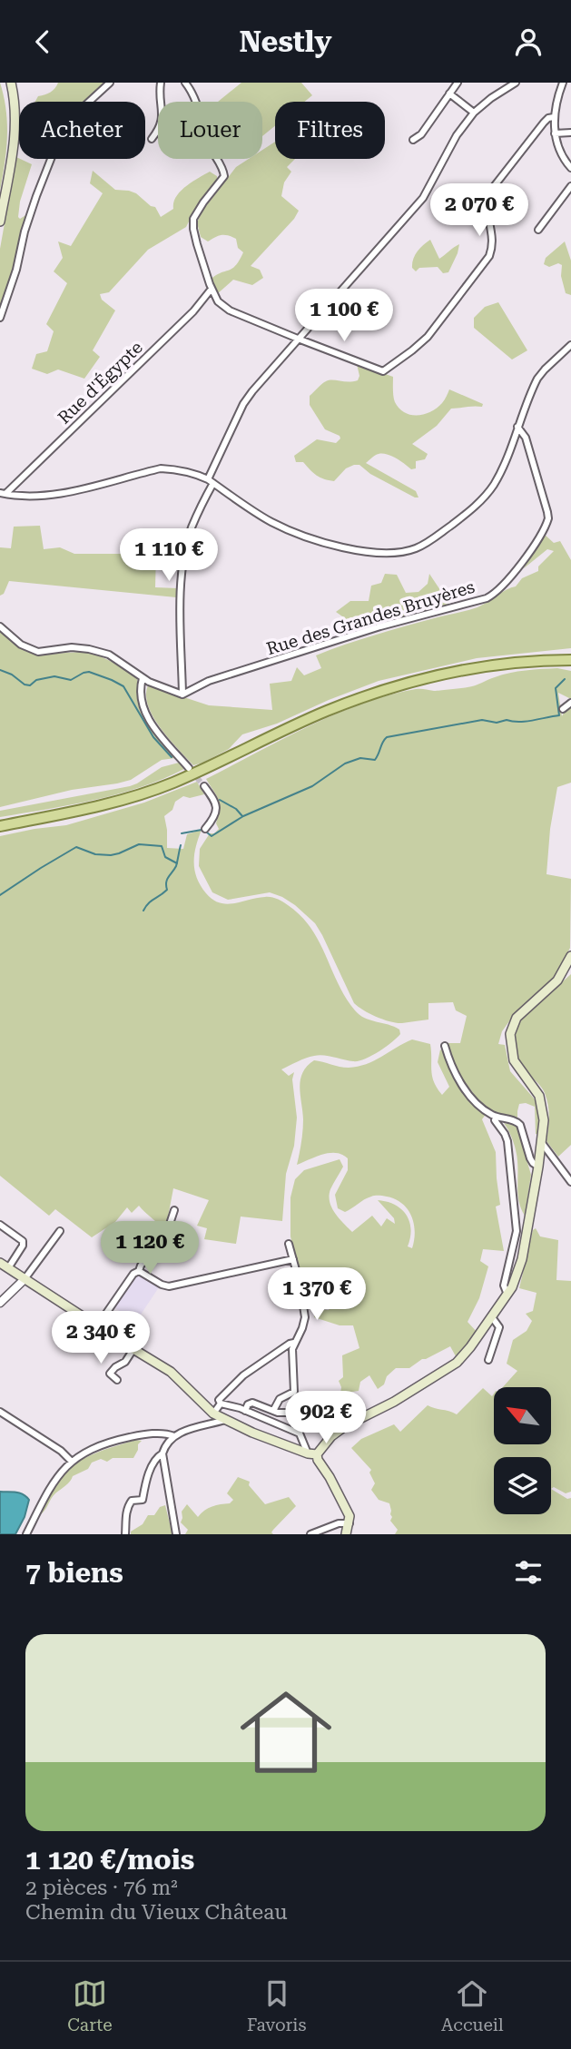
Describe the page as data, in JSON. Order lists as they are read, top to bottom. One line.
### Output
{"streets":{"street":["Rue d'Égypte","Rue des Grandes Bruyères"]},"north":"top left","page":{"header":"Nestly","chip":["Acheter","Louer","Filtres"],"price":["2 070 €","1 100 €","1 110 €","1 120 €","1 370 €","2 340 €","902 €"],"heading":"7 biens","list":[{"name":"1 120 €/mois","note":"2 pièces · 76 m² · Chemin du Vieux Château"}],"tabs":["Carte","Favoris","Accueil"]}}
